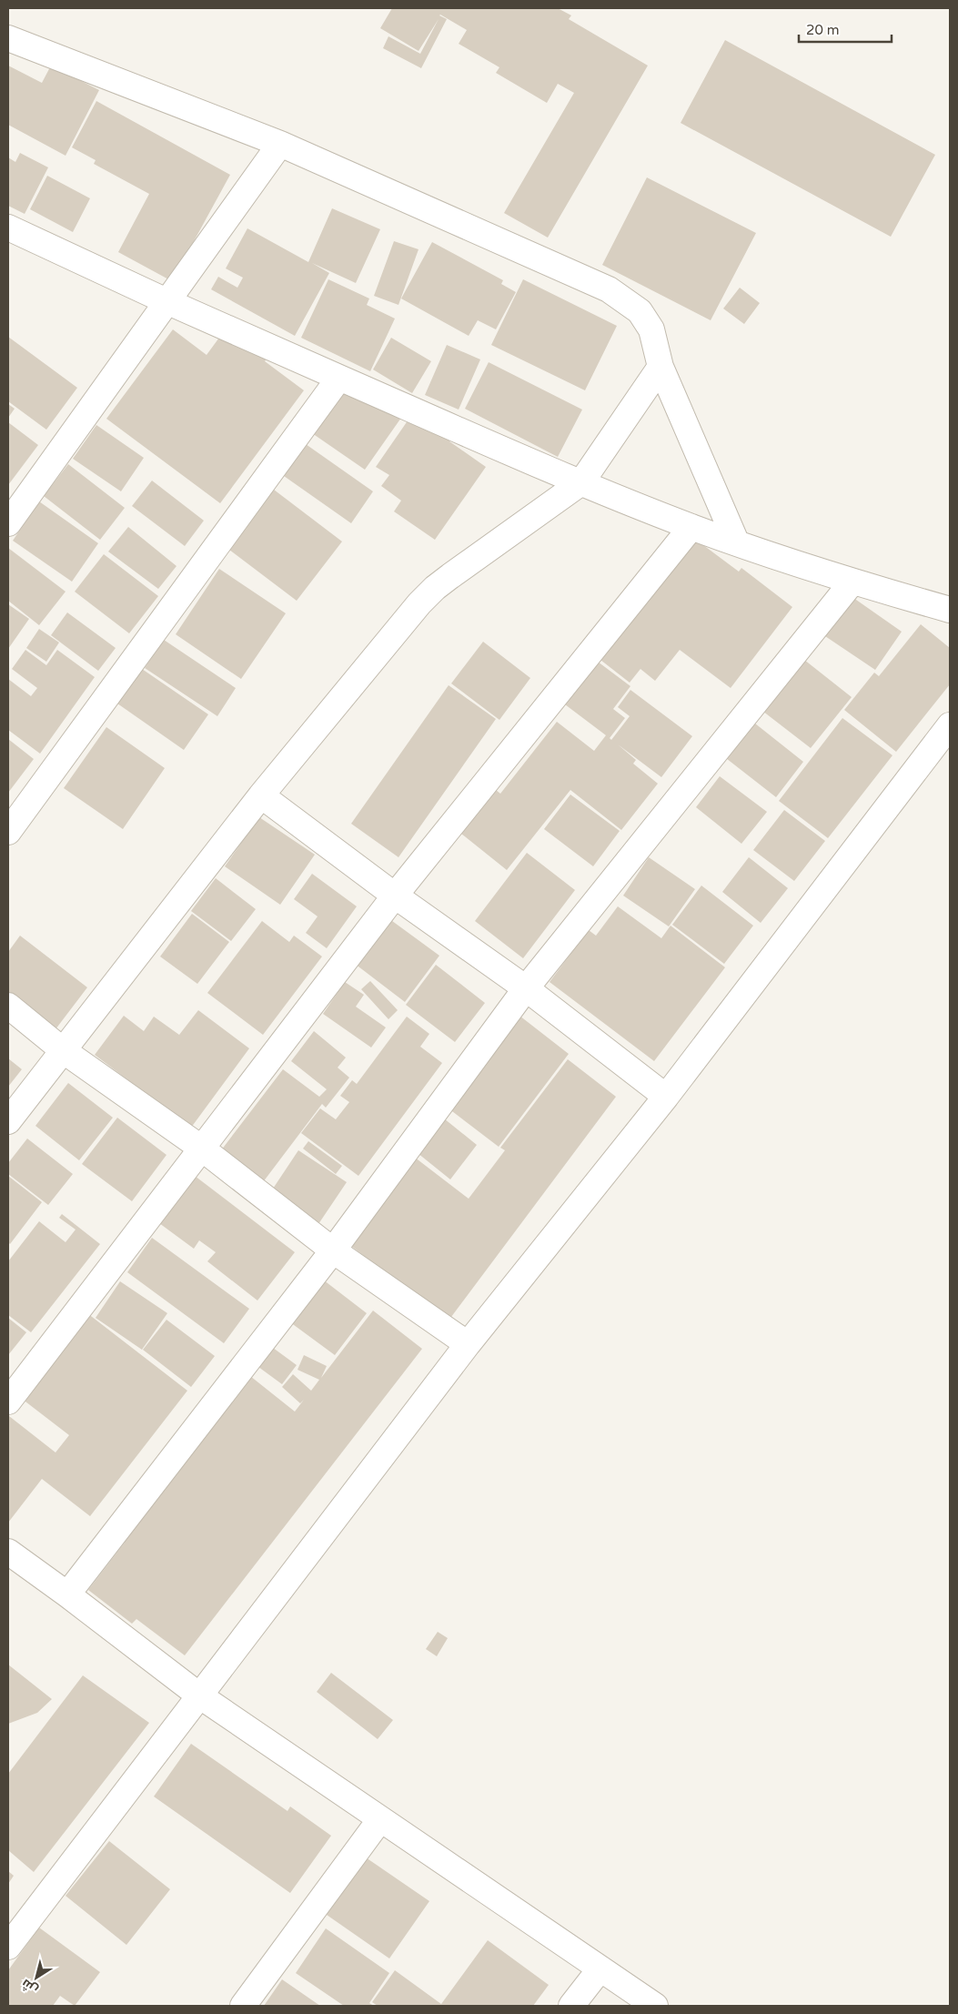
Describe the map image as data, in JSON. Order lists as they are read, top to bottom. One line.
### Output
{"scale_bar":"20 m","north":"bottom left"}
